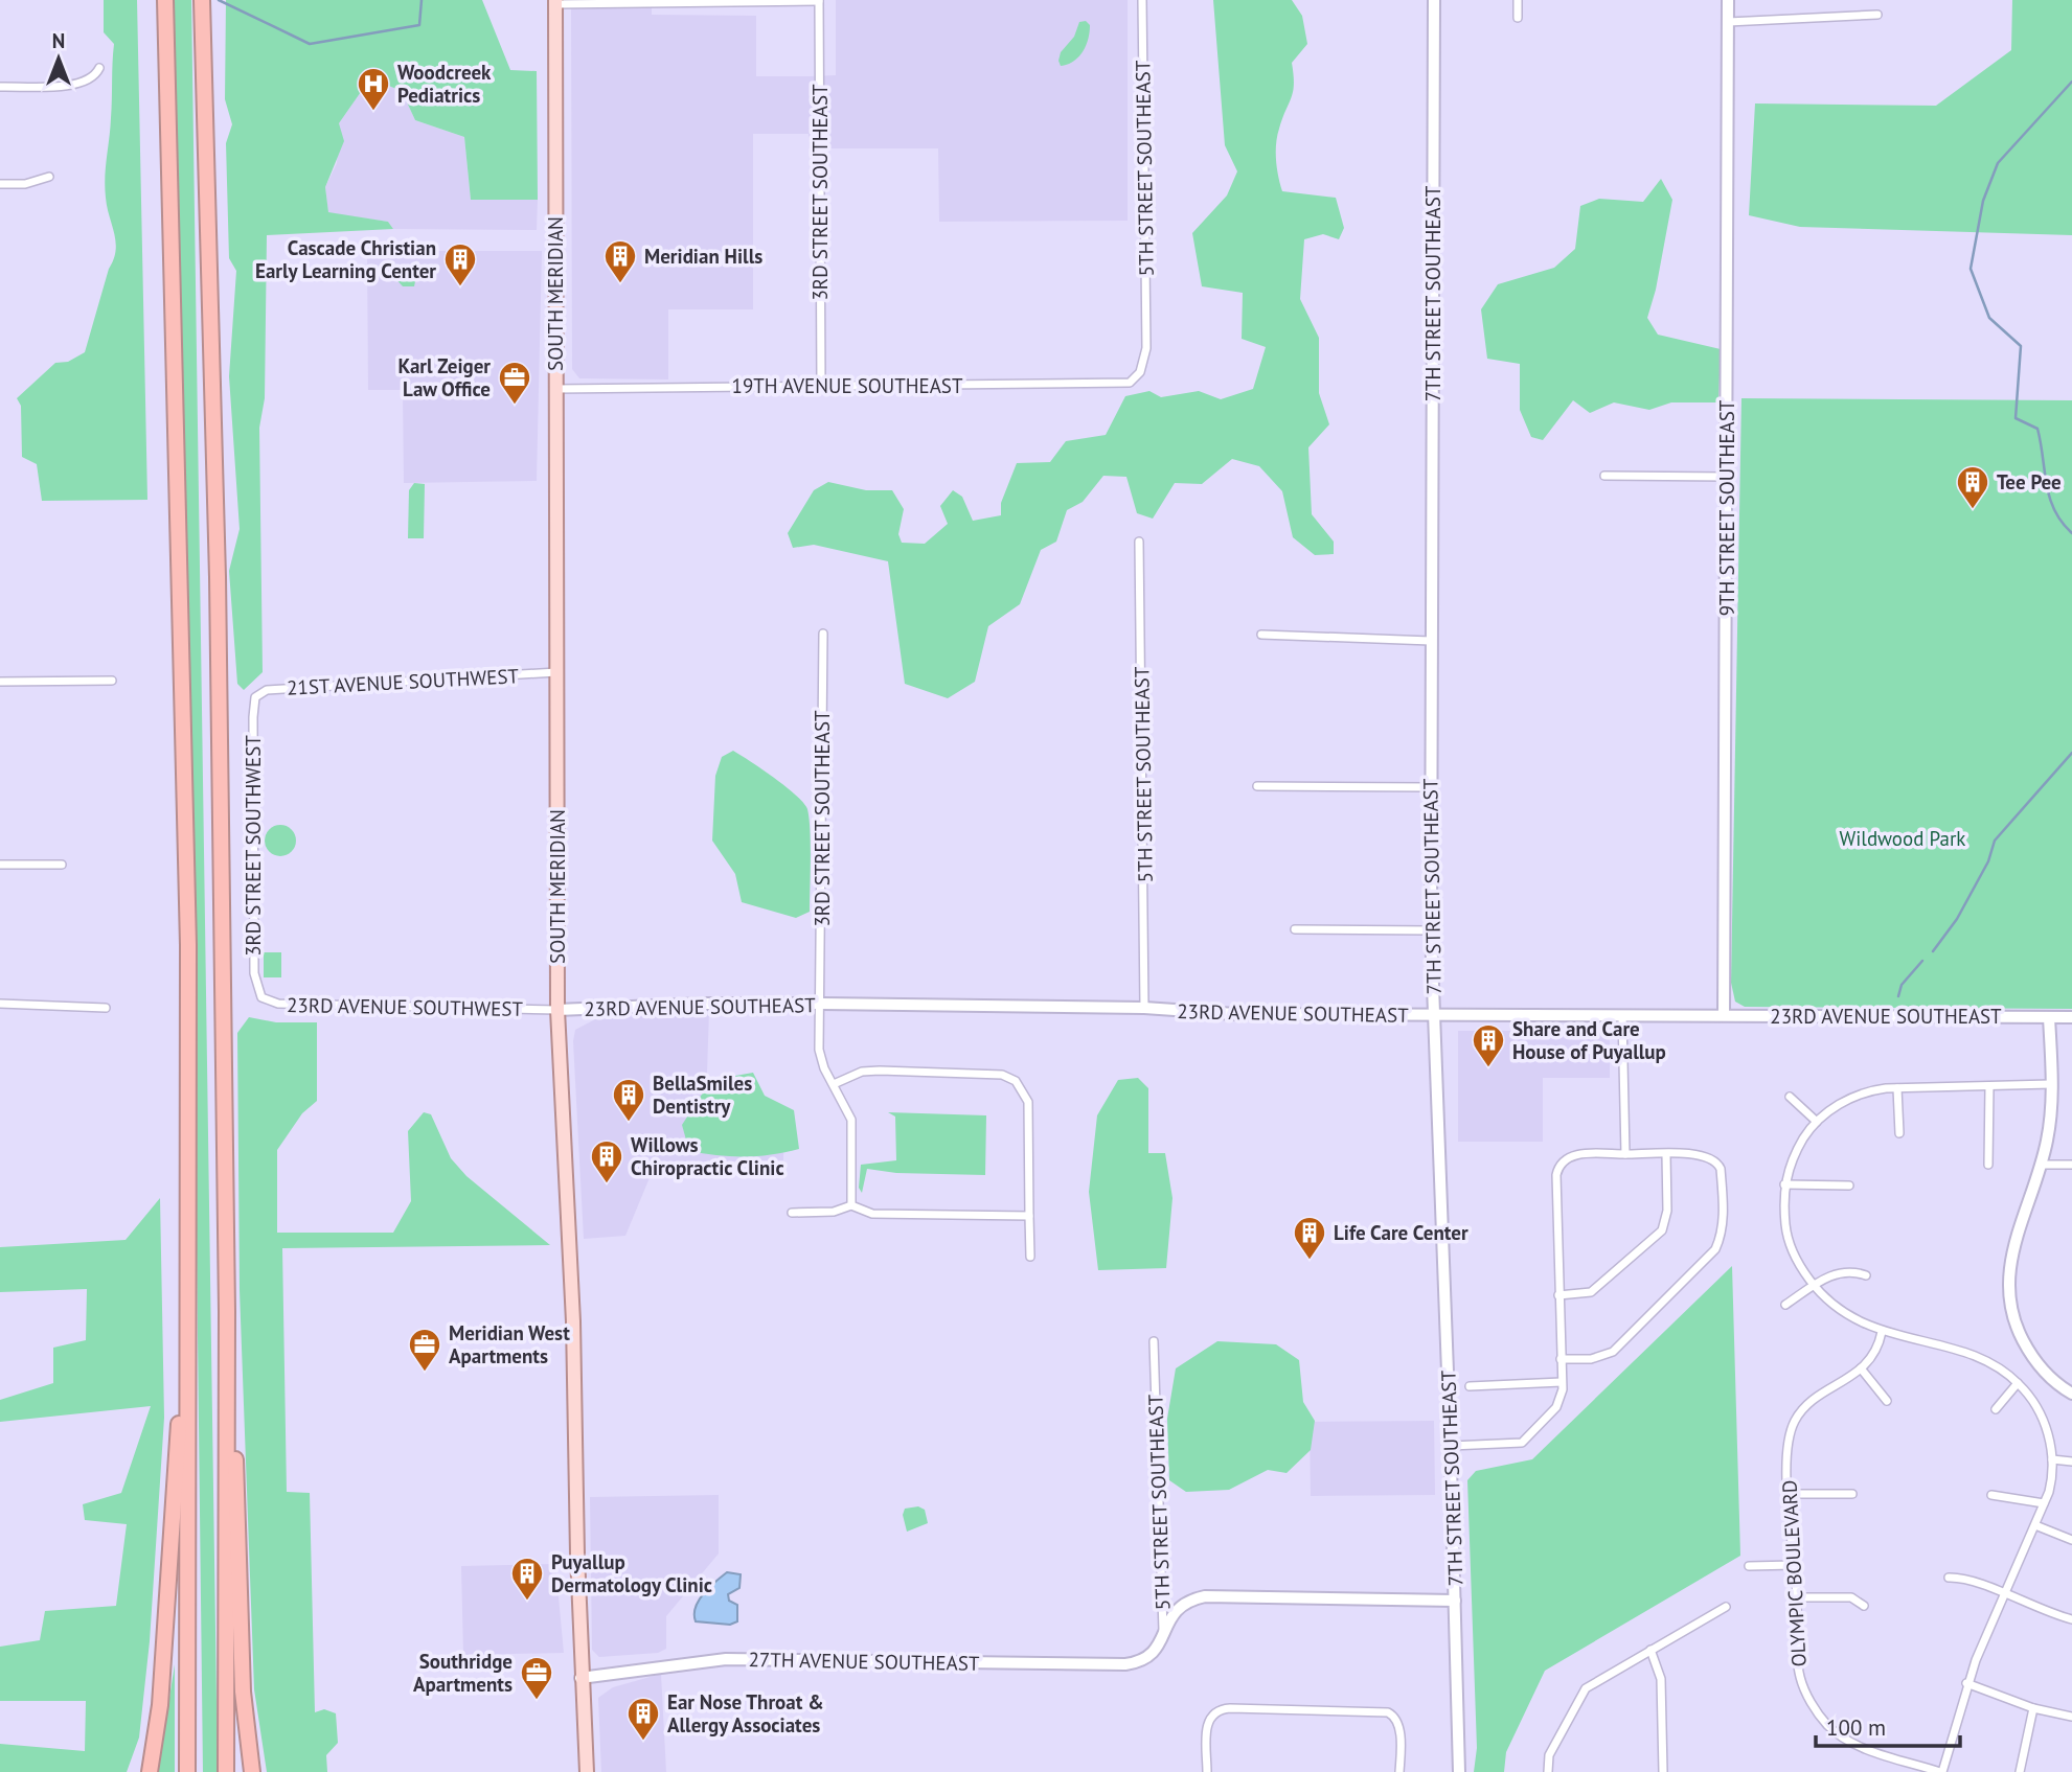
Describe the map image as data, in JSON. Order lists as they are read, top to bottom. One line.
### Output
{"streets":{"main road":["SOUTH MERIDIAN"],"street":["5TH STREET SOUTHEAST","3RD STREET SOUTHEAST","7TH STREET SOUTHEAST","19TH AVENUE SOUTHEAST","9TH STREET SOUTHEAST","21ST AVENUE SOUTHWEST","3RD STREET SOUTHWEST","23RD AVENUE SOUTHWEST","23RD AVENUE SOUTHEAST","OLYMPIC BOULEVARD","27TH AVENUE SOUTHEAST"]},"crossings":[["5TH STREET SOUTHEAST","19TH AVENUE SOUTHEAST"],["5TH STREET SOUTHEAST","23RD AVENUE SOUTHEAST"],["5TH STREET SOUTHEAST","27TH AVENUE SOUTHEAST"],["3RD STREET SOUTHEAST","19TH AVENUE SOUTHEAST"],["3RD STREET SOUTHEAST","23RD AVENUE SOUTHEAST"],["SOUTH MERIDIAN","19TH AVENUE SOUTHEAST"],["SOUTH MERIDIAN","21ST AVENUE SOUTHWEST"],["SOUTH MERIDIAN","23RD AVENUE SOUTHWEST"],["SOUTH MERIDIAN","23RD AVENUE SOUTHEAST"],["SOUTH MERIDIAN","27TH AVENUE SOUTHEAST"],["7TH STREET SOUTHEAST","23RD AVENUE SOUTHEAST"],["9TH STREET SOUTHEAST","23RD AVENUE SOUTHEAST"],["21ST AVENUE SOUTHWEST","3RD STREET SOUTHWEST"],["3RD STREET SOUTHWEST","23RD AVENUE SOUTHWEST"],["23RD AVENUE SOUTHWEST","23RD AVENUE SOUTHEAST"]],"parks":["Wildwood Park"],"places":{"hospital":["Woodcreek Pediatrics"],"building":["Meridian Hills","Cascade Christian Early Learning Center","Tee Pee","Share and Care House of Puyallup","BellaSmiles Dentistry","Willows Chiropractic Clinic","Life Care Center","Puyallup Dermatology Clinic","Ear Nose Throat & Allergy Associates"],"office":["Karl Zeiger Law Office","Meridian West Apartments","Southridge Apartments"]},"scale_bar":"100 m","north":"top"}
